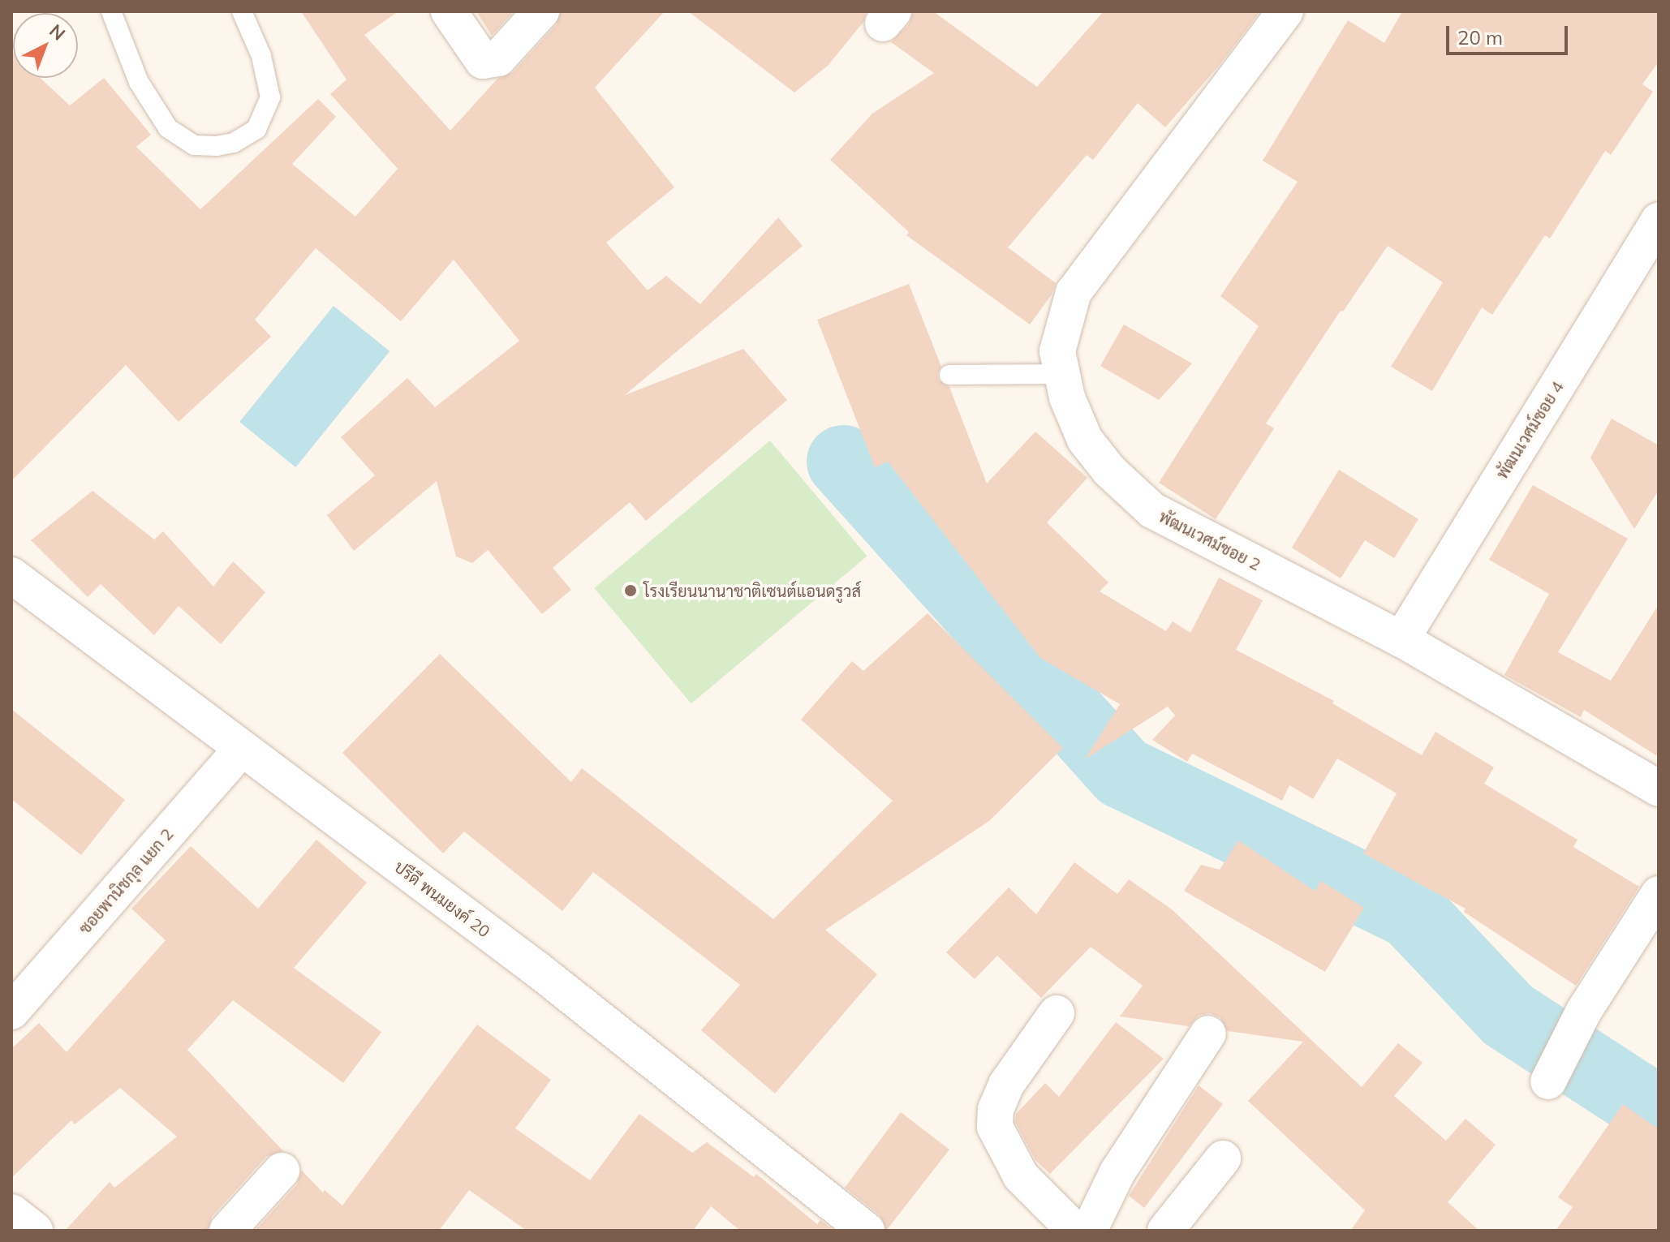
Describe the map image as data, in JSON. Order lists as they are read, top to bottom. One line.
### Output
{"streets":{"street":["พัฒนเวศม์ซอย 4","พัฒนเวศม์ซอย 2","ซอยพานิชกุล แยก 2","ปรีดี พนมยงค์ 20"]},"crossings":[["พัฒนเวศม์ซอย 4","พัฒนเวศม์ซอย 2"],["ซอยพานิชกุล แยก 2","ปรีดี พนมยงค์ 20"]],"places":["โรงเรียนนานาชาติเซนต์แอนดรูวส์"],"scale_bar":"20 m","north":"top right"}
